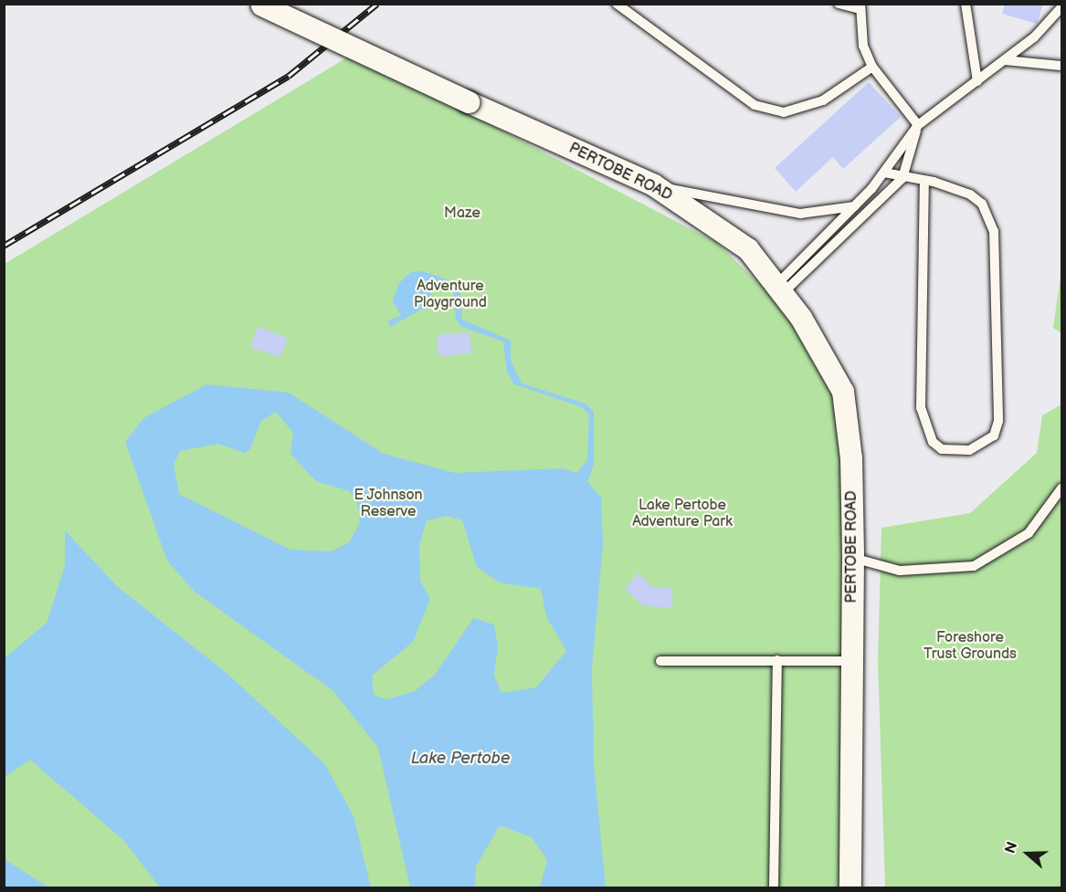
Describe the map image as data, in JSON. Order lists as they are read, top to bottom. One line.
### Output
{"streets":{"street":["PERTOBE ROAD"]},"water":["Lake Pertobe"],"parks":["Maze","Adventure Playground","E Johnson Reserve","Lake Pertobe Adventure Park","Foreshore Trust Grounds"],"north":"left"}
